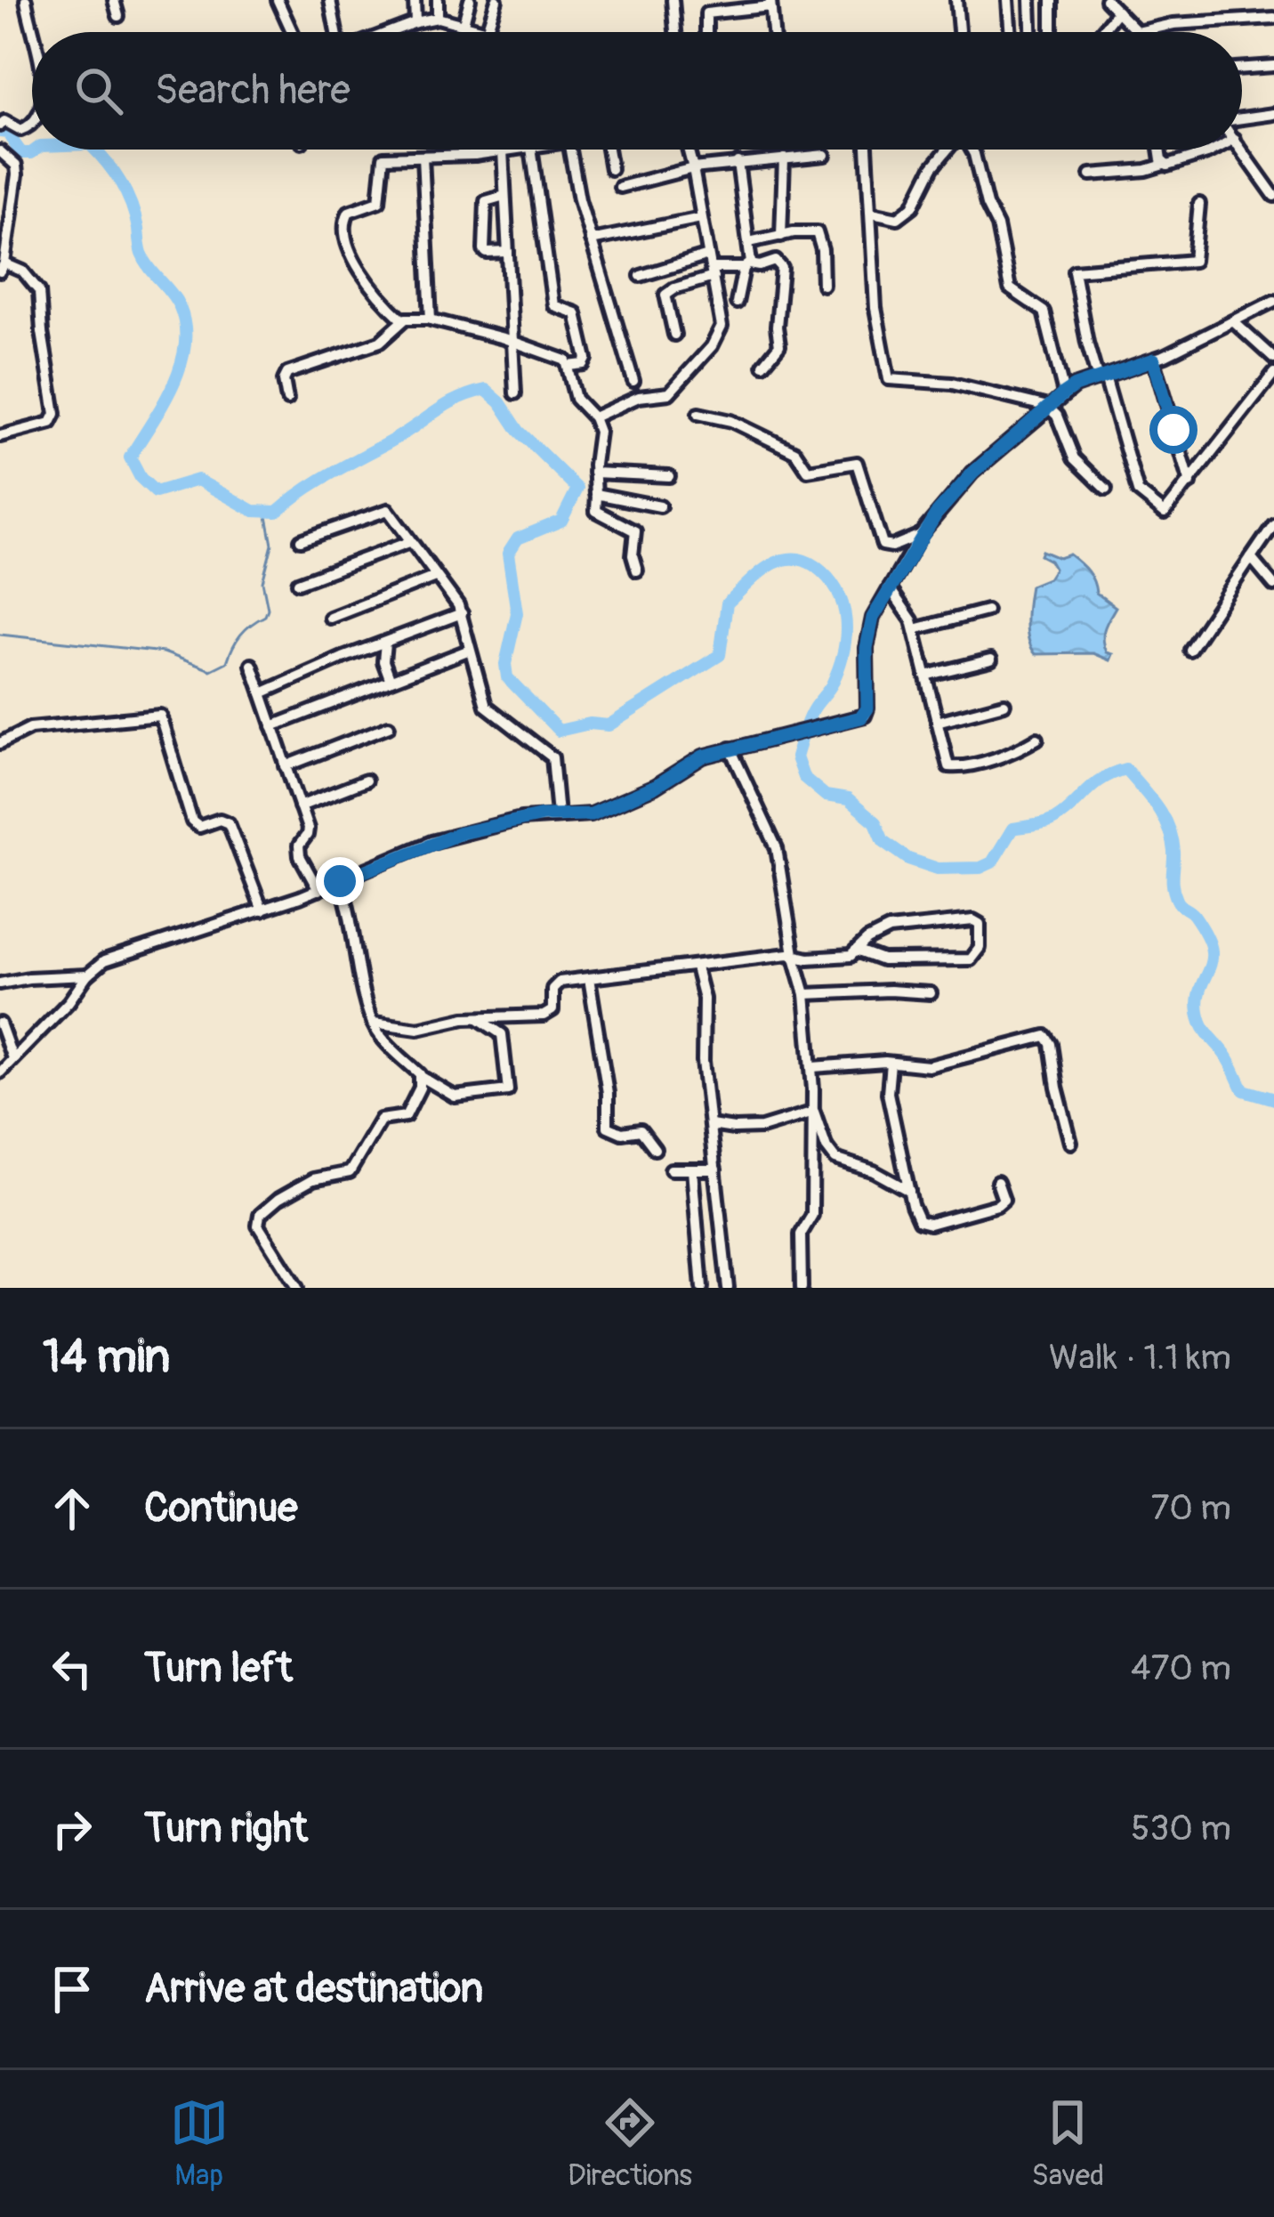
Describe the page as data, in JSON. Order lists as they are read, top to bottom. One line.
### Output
{"page":{"search":"Search here","heading":["14 min","Walk · 1.1 km"],"list":[["Continue","70 m"],["Turn left","470 m"],["Turn right","530 m"],"Arrive at destination"],"nav":["Map","Directions","Saved"]}}
